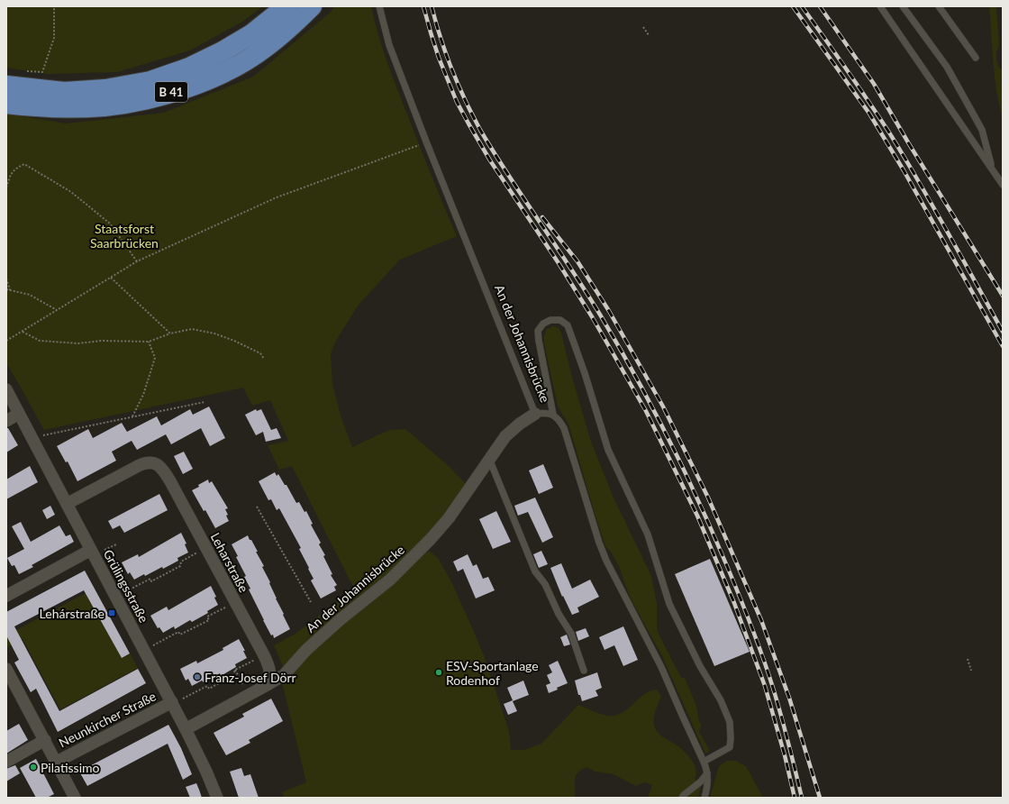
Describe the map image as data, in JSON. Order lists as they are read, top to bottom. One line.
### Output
{"streets":{"highway":["B 41"],"street":["An der Johannisbrücke","Leharstraße","Grülingsstraße","Neunkircher Straße"]},"crossings":[["An der Johannisbrücke","Leharstraße"],["Leharstraße","Grülingsstraße"],["Grülingsstraße","Neunkircher Straße"]],"parks":["Staatsforst Saarbrücken"],"places":{"transit":["Lehárstraße"],"other":["ESV-Sportanlage Rodenhof","Franz-Josef Dörr","Pilatissimo"]}}
